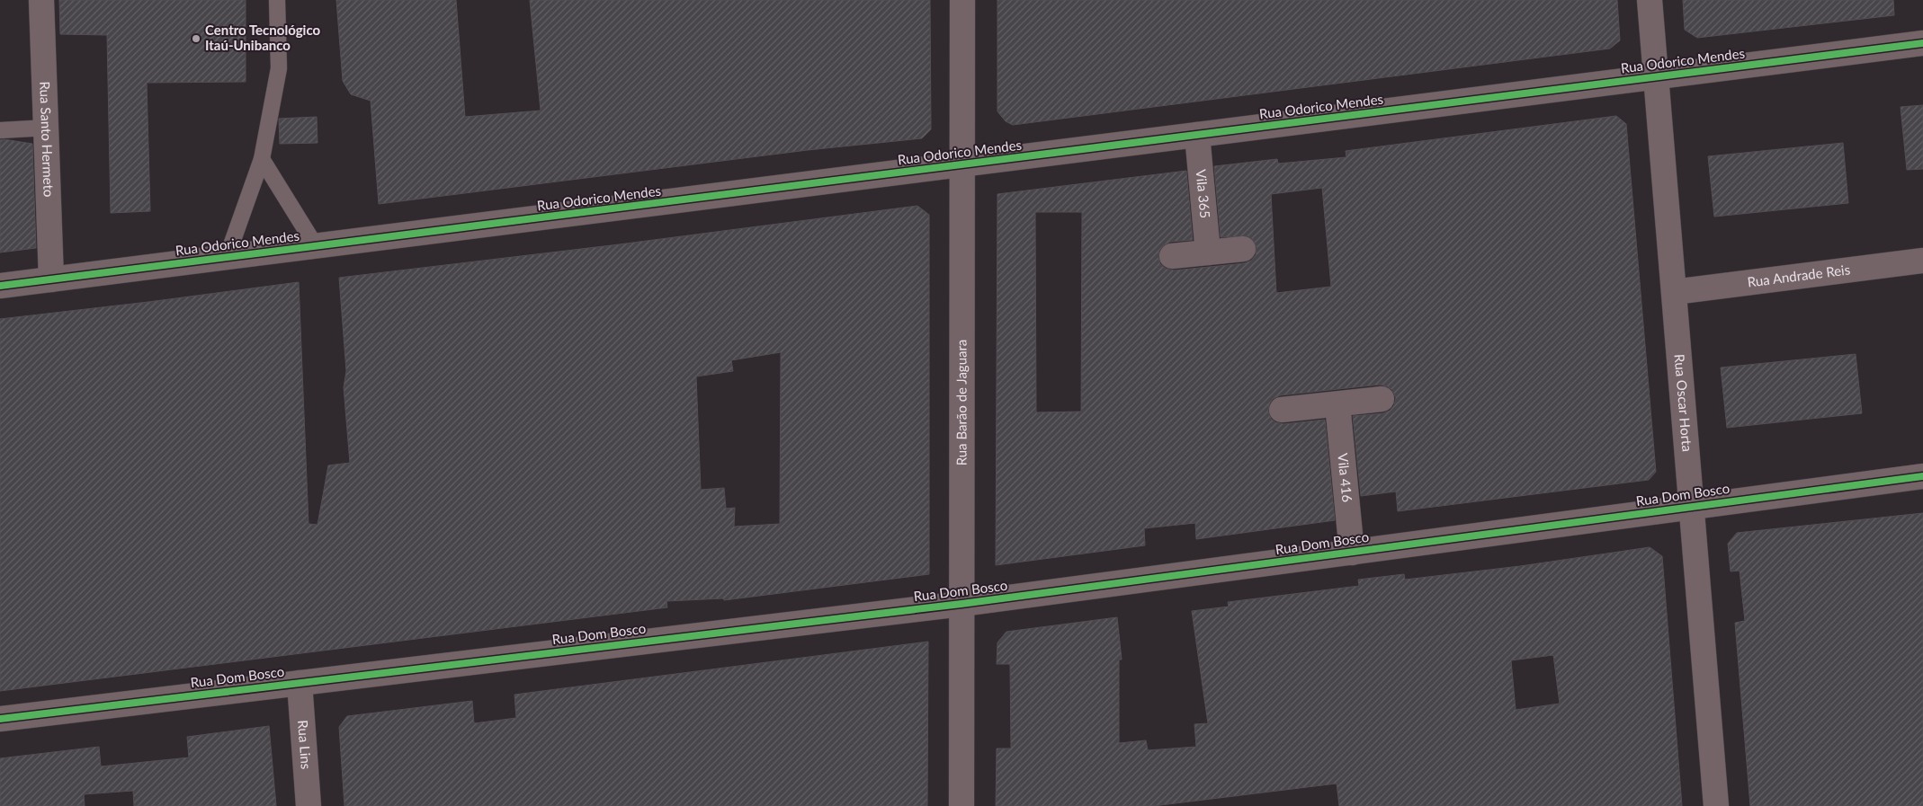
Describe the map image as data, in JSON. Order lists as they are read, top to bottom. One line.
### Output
{"streets":{"street":["Rua Odorico Mendes","Rua Santo Hermeto","Vila 365","Rua Andrade Reis","Rua Barão de Jaguara","Rua Oscar Horta","Vila 416","Rua Dom Bosco","Rua Lins"]},"crossings":[["Rua Odorico Mendes","Rua Santo Hermeto"],["Rua Odorico Mendes","Vila 365"],["Rua Odorico Mendes","Rua Barão de Jaguara"],["Rua Odorico Mendes","Rua Oscar Horta"],["Rua Andrade Reis","Rua Oscar Horta"],["Rua Barão de Jaguara","Rua Dom Bosco"],["Rua Oscar Horta","Rua Dom Bosco"],["Vila 416","Rua Dom Bosco"],["Rua Dom Bosco","Rua Lins"]],"places":["Centro Tecnológico Itaú-Unibanco"]}
